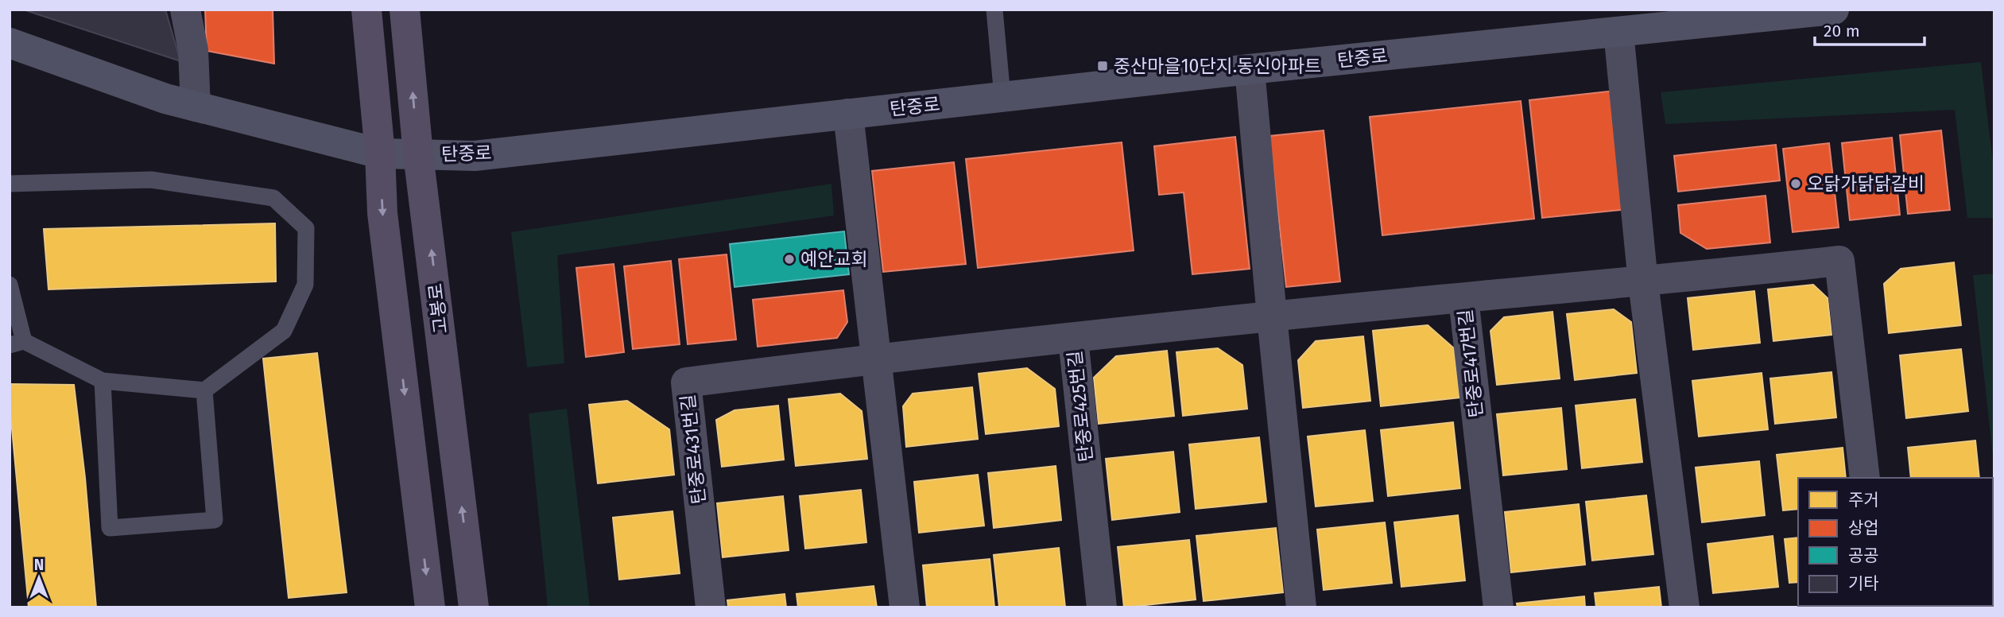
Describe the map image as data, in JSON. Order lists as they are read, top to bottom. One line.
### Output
{"streets":{"main road":["탄중로","고봉로"],"street":["탄중로417번길","탄중로425번길","탄중로431번길"]},"crossings":[["탄중로","고봉로"],["탄중로417번길","탄중로425번길"]],"places":{"transit":["중산마을10단지.동신아파트"],"other":["오닭가닭닭갈비","예안교회"]},"legend":["주거","상업","공공","기타"],"scale_bar":"20 m","north":"top"}
